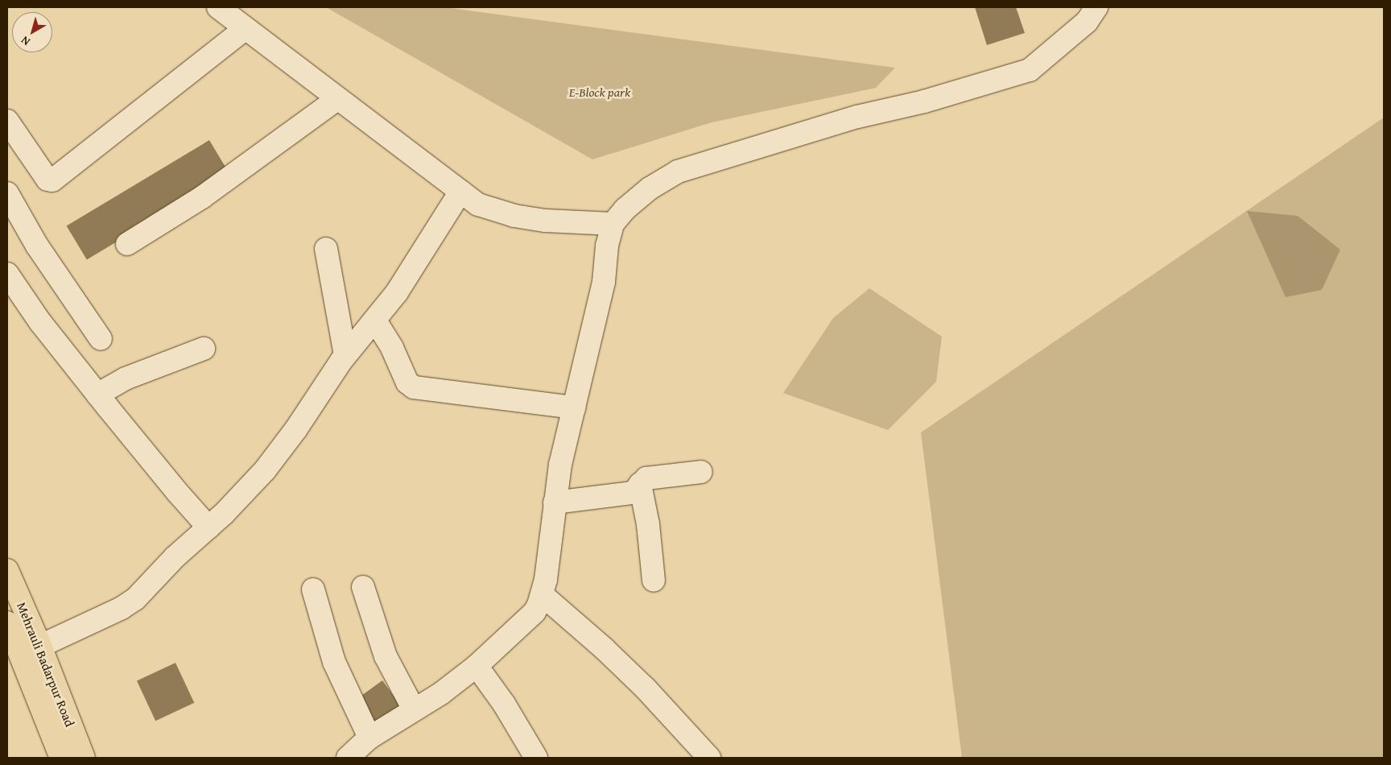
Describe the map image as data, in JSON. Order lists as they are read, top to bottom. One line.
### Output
{"streets":{"main road":["Mehrauli Badarpur Road"]},"parks":["E-Block park"],"north":"bottom left"}
